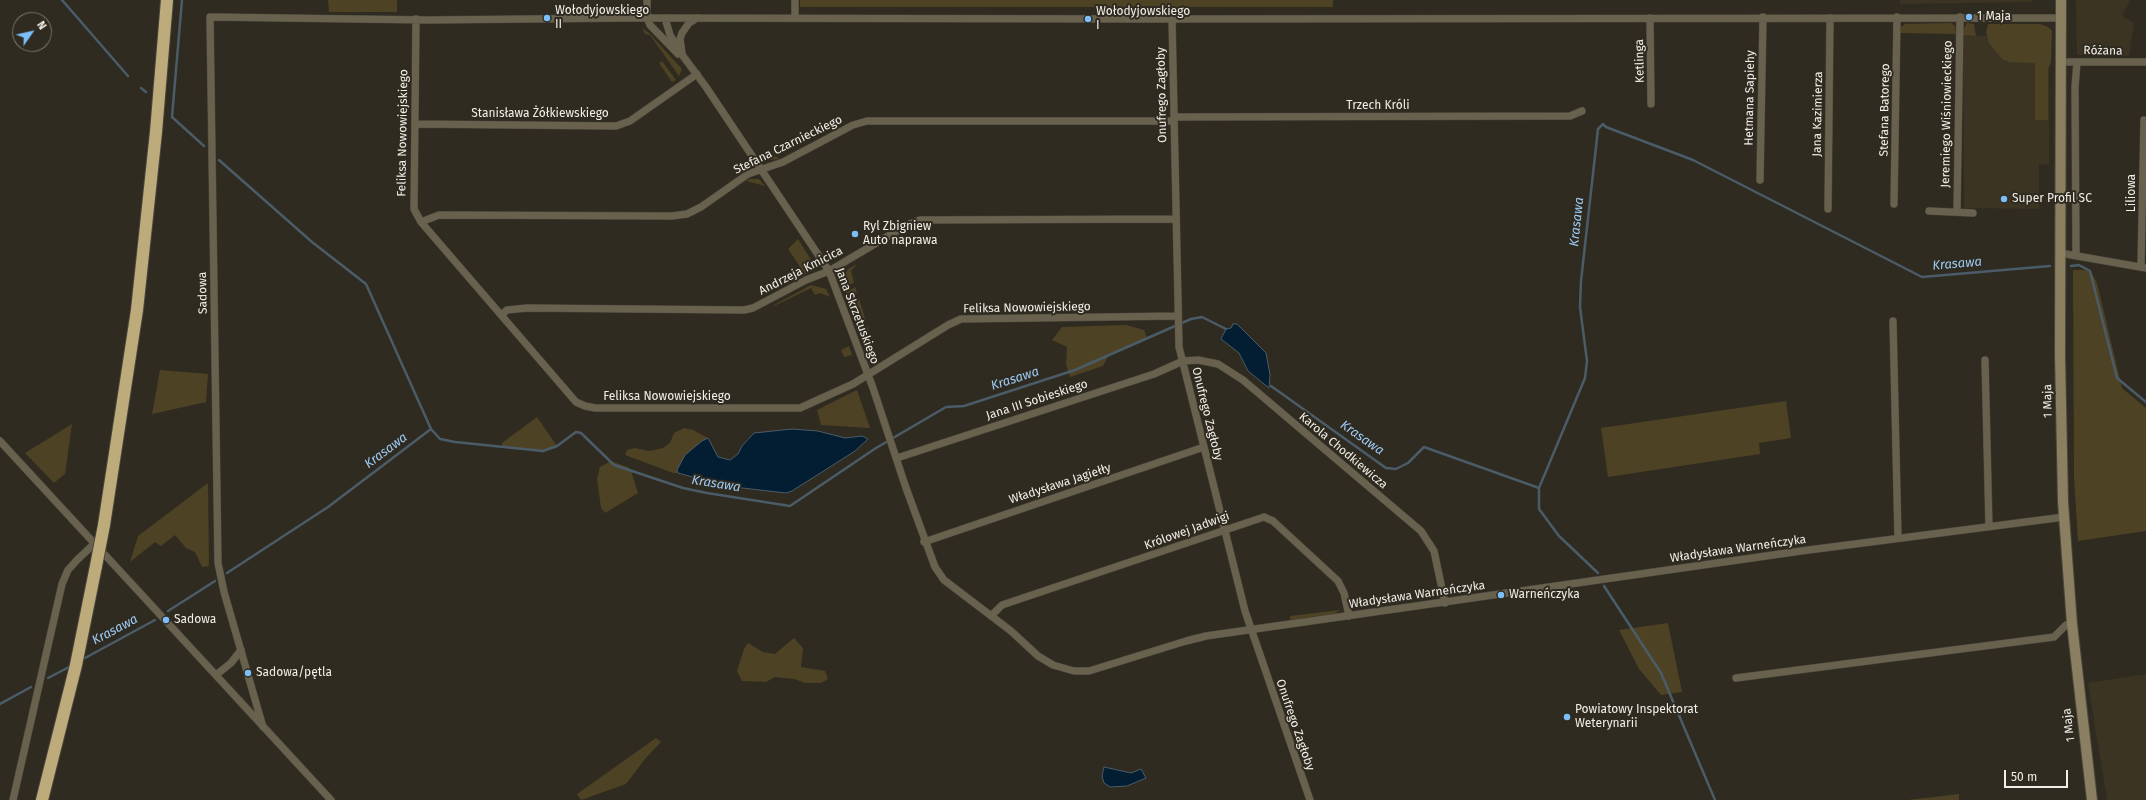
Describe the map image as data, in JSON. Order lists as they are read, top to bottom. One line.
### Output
{"streets":{"main road":["1 Maja"],"street":["Różana","Ketlinga","Onufrego Zagłoby","Hetmana Sapiehy","Trzech Króli","Stefana Batorego","Stanisława Żółkiewskiego","Jana Kazimierza","Jeremiego Wiśniowieckiego","Feliksa Nowowiejskiego","Stefana Czarnieckiego","Liliowa","Andrzeja Kmicica","Sadowa","Jana Skrzetuskiego","Jana III Sobieskiego","Karola Chodkiewicza","Władysława Jagiełły","Królowej Jadwigi","Władysława Warneńczyka"]},"crossings":[["Różana","1 Maja"],["Onufrego Zagłoby","Trzech Króli"],["Onufrego Zagłoby","Feliksa Nowowiejskiego"],["Onufrego Zagłoby","Stefana Czarnieckiego"],["Onufrego Zagłoby","Andrzeja Kmicica"],["Onufrego Zagłoby","Jana III Sobieskiego"],["Onufrego Zagłoby","Karola Chodkiewicza"],["Onufrego Zagłoby","Władysława Jagiełły"],["Onufrego Zagłoby","Królowej Jadwigi"],["Onufrego Zagłoby","Władysława Warneńczyka"],["Trzech Króli","Stefana Czarnieckiego"],["Stanisława Żółkiewskiego","Feliksa Nowowiejskiego"],["Stanisława Żółkiewskiego","Jana Skrzetuskiego"],["Feliksa Nowowiejskiego","Stefana Czarnieckiego"],["Feliksa Nowowiejskiego","Andrzeja Kmicica"],["Feliksa Nowowiejskiego","Sadowa"],["Feliksa Nowowiejskiego","Jana Skrzetuskiego"],["Stefana Czarnieckiego","Jana Skrzetuskiego"],["Andrzeja Kmicica","Jana Skrzetuskiego"],["Jana Skrzetuskiego","Jana III Sobieskiego"],["Jana Skrzetuskiego","Władysława Jagiełły"],["Jana Skrzetuskiego","Władysława Warneńczyka"],["Jana III Sobieskiego","Karola Chodkiewicza"],["1 Maja","Władysława Warneńczyka"],["Karola Chodkiewicza","Władysława Warneńczyka"],["Władysława Jagiełły","Władysława Warneńczyka"],["Królowej Jadwigi","Władysława Warneńczyka"]],"water":["Krasawa"],"places":["1 Maja","Wołodyjowskiego II","Wołodyjowskiego I","Super Profil SC","Ryl Zbigniew Auto naprawa","Warneńczyka","Sadowa","Sadowa/pętla","Powiatowy Inspektorat Weterynarii"],"scale_bar":"50 m","north":"top right"}
